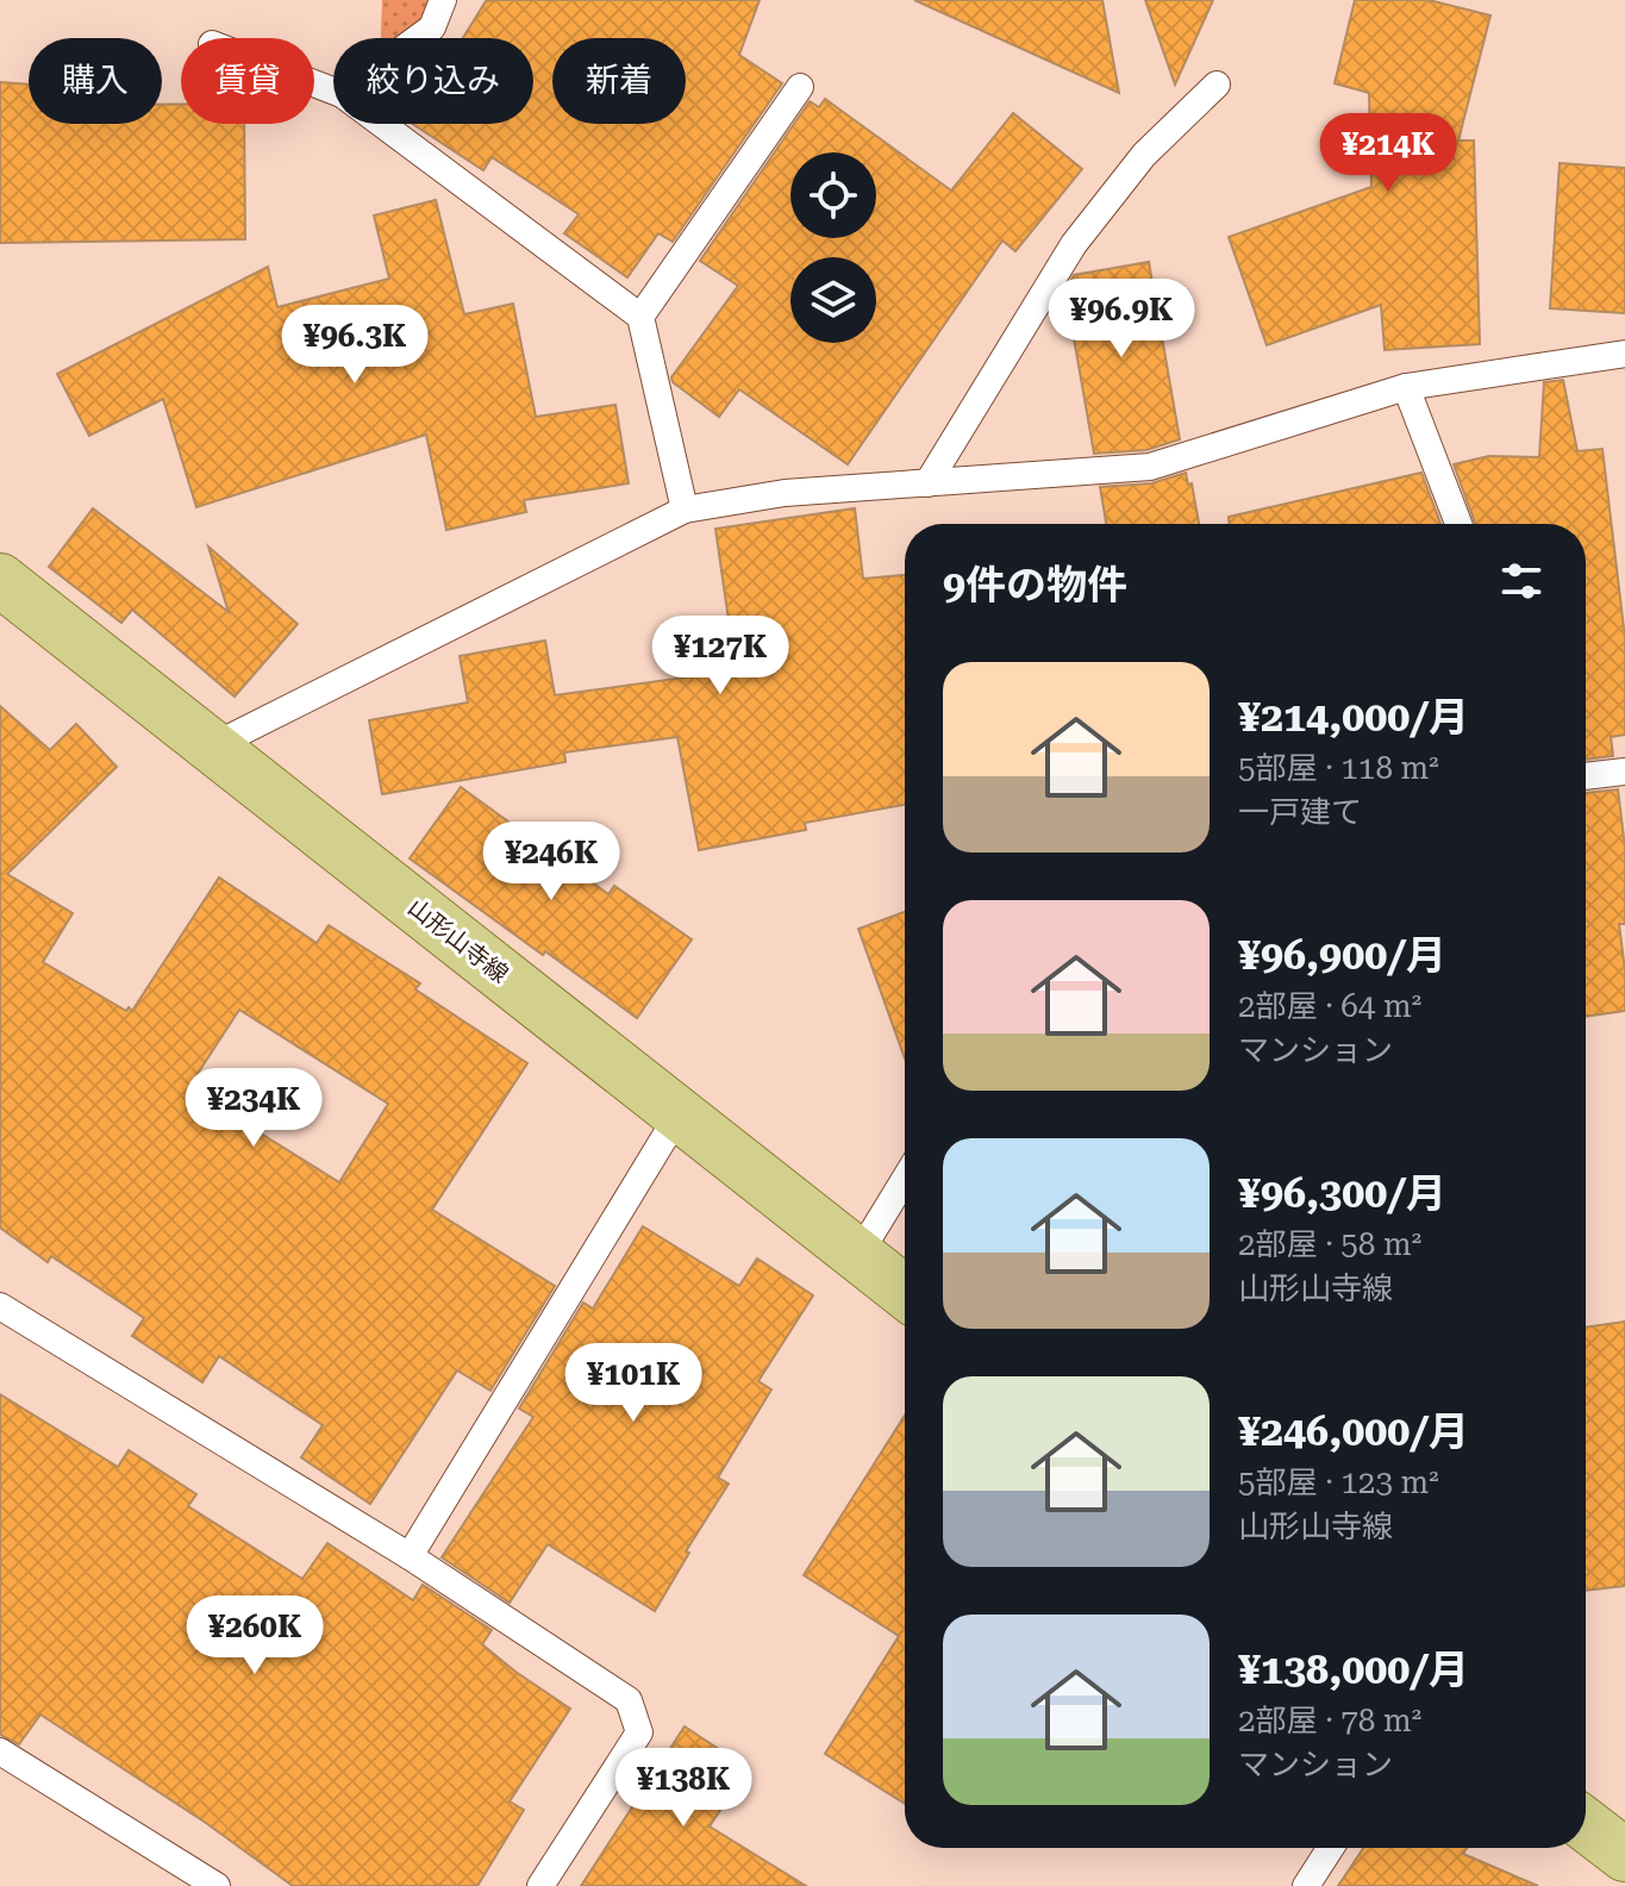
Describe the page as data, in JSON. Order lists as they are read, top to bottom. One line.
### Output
{"streets":{"main road":["山形山寺線"]},"page":{"chip":["購入","賃貸","絞り込み","新着"],"price":["¥214K","¥96.9K","¥96.3K","¥127K","¥246K","¥234K","¥101K","¥260K","¥138K"],"heading":"9件の物件","list":[{"name":"¥214,000/月","note":"5部屋 · 118 m² · 一戸建て"},{"name":"¥96,900/月","note":"2部屋 · 64 m² · マンション"},{"name":"¥96,300/月","note":"2部屋 · 58 m² · 山形山寺線"},{"name":"¥246,000/月","note":"5部屋 · 123 m² · 山形山寺線"},{"name":"¥138,000/月","note":"2部屋 · 78 m² · マンション"}]}}
